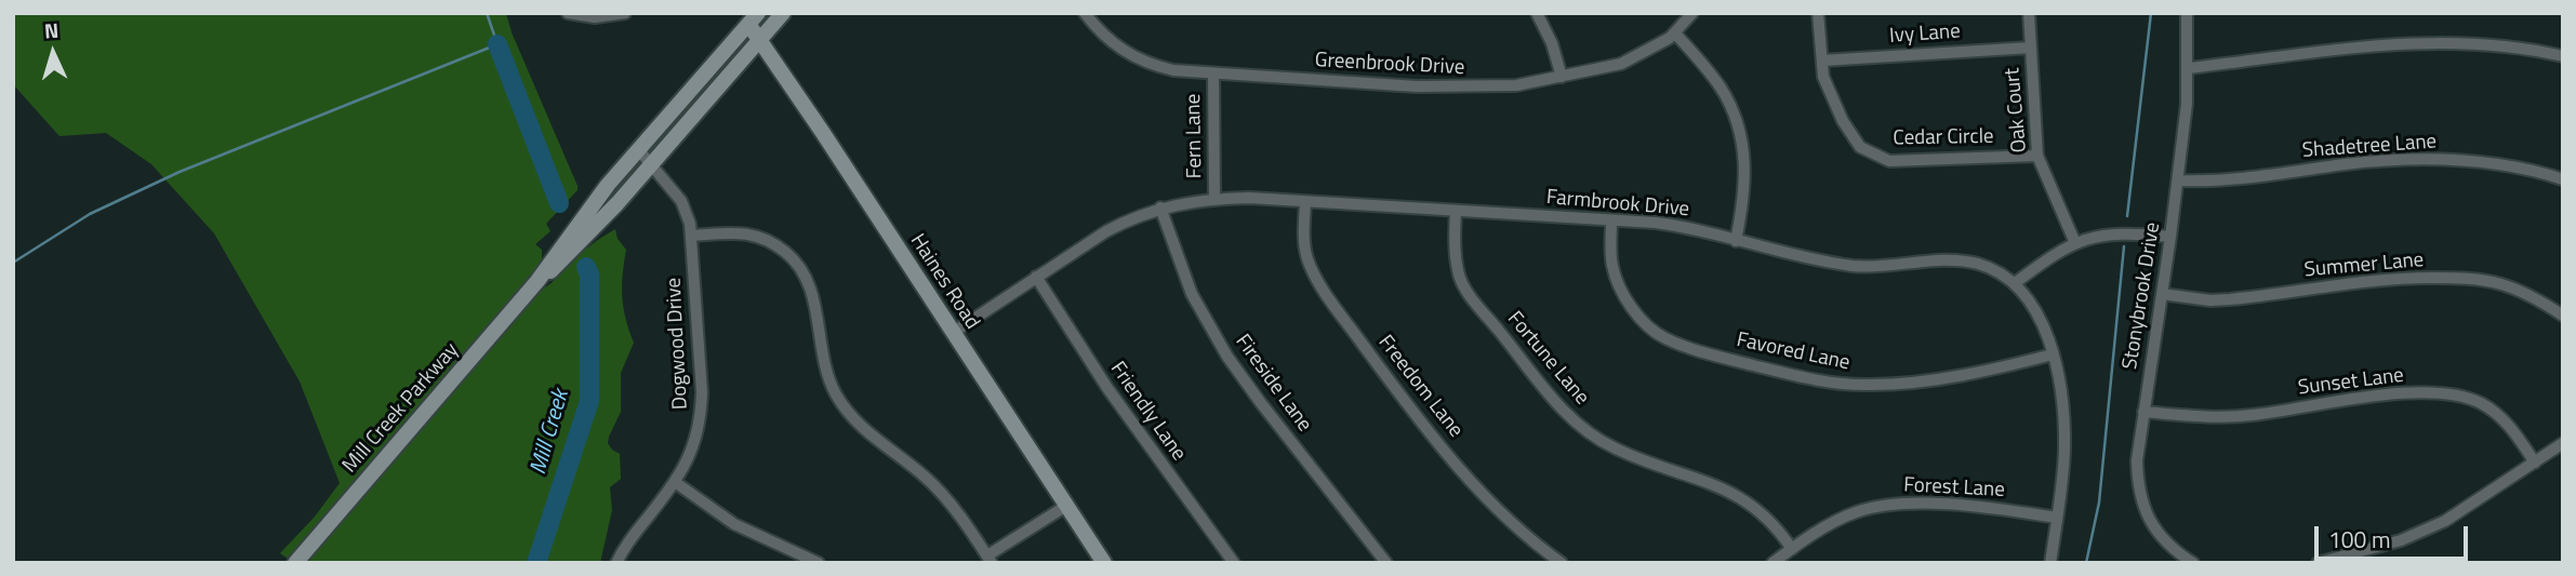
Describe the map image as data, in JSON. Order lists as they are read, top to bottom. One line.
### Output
{"streets":{"main road":["Haines Road","Mill Creek Parkway"],"street":["Ivy Lane","Greenbrook Drive","Oak Court","Fern Lane","Cedar Circle","Shadetree Lane","Farmbrook Drive","Summer Lane","Stonybrook Drive","Dogwood Drive","Favored Lane","Fortune Lane","Sunset Lane","Fireside Lane","Freedom Lane","Friendly Lane","Forest Lane"]},"crossings":[["Ivy Lane","Oak Court"],["Ivy Lane","Cedar Circle"],["Greenbrook Drive","Fern Lane"],["Oak Court","Cedar Circle"],["Fern Lane","Farmbrook Drive"],["Shadetree Lane","Stonybrook Drive"],["Farmbrook Drive","Haines Road"],["Farmbrook Drive","Favored Lane"],["Farmbrook Drive","Fortune Lane"],["Farmbrook Drive","Fireside Lane"],["Farmbrook Drive","Freedom Lane"],["Farmbrook Drive","Friendly Lane"],["Farmbrook Drive","Forest Lane"],["Summer Lane","Stonybrook Drive"],["Haines Road","Mill Creek Parkway"],["Stonybrook Drive","Sunset Lane"],["Dogwood Drive","Mill Creek Parkway"],["Fortune Lane","Forest Lane"]],"water":["Mill Creek"],"scale_bar":"100 m","north":"top"}
